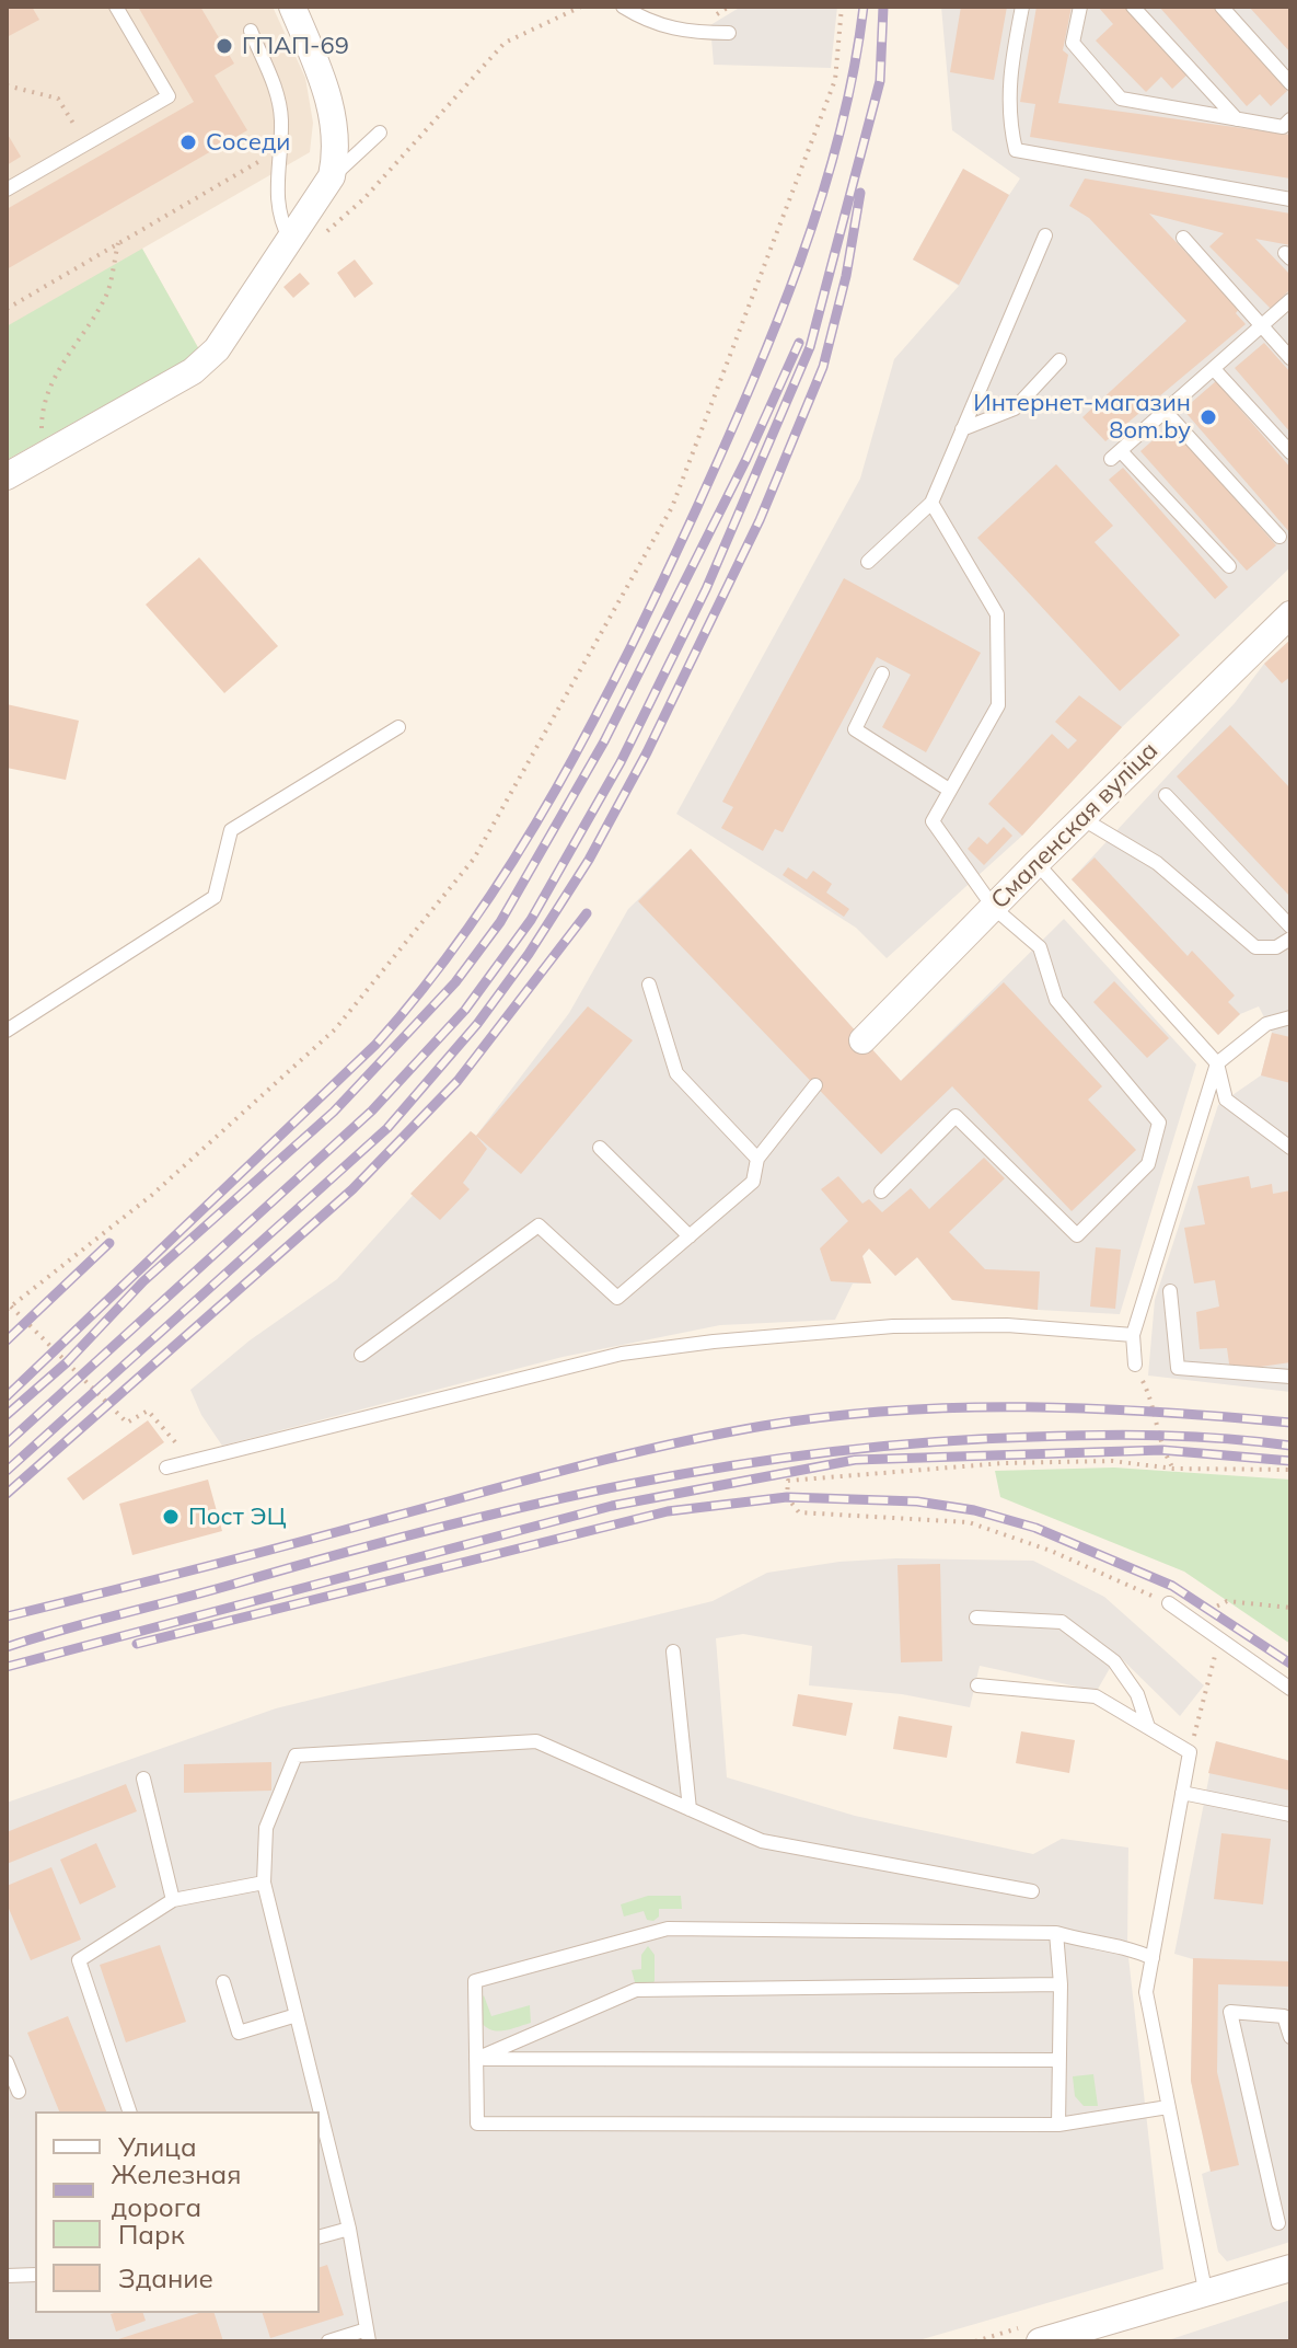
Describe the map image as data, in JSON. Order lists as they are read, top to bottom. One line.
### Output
{"streets":{"street":["Смаленская вуліца"]},"places":["ГПАП-69","Соседи","Интернет-магазин 8om.by","Пост ЭЦ"],"legend":["Улица","Железная дорога","Парк","Здание"]}
